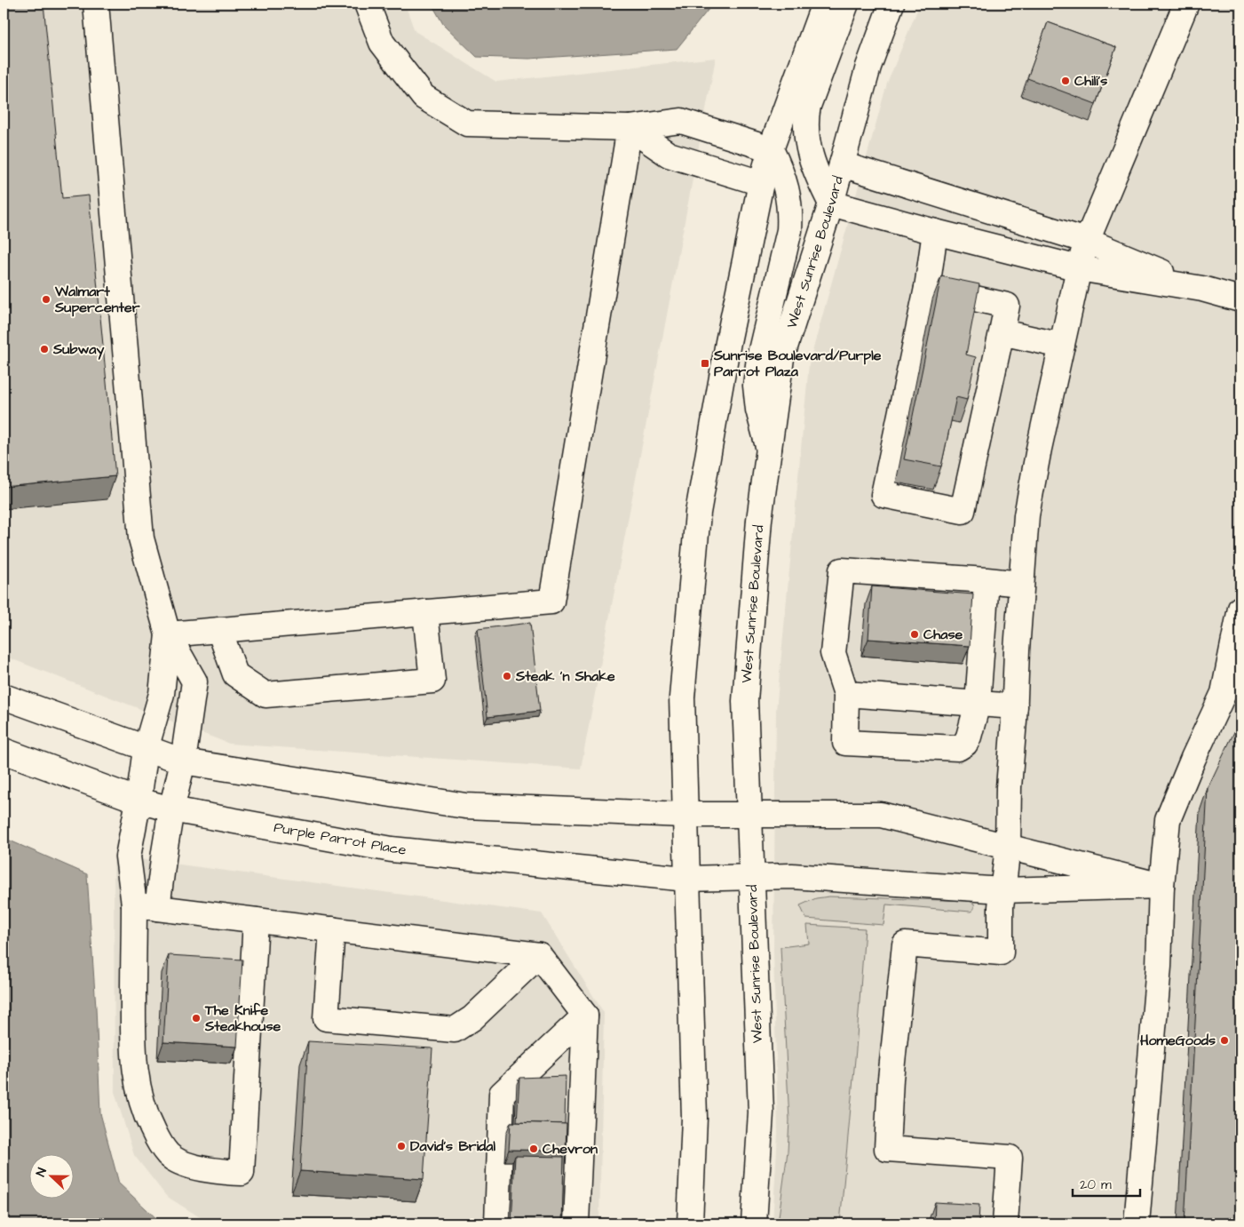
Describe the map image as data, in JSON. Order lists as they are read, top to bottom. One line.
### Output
{"streets":{"main road":["West Sunrise Boulevard","Purple Parrot Place"]},"crossings":[["West Sunrise Boulevard","Purple Parrot Place"]],"places":{"other":["Chili's","Walmart Supercenter","Subway","Chase","Steak 'n Shake","The Knife Steakhouse","HomeGoods","David's Bridal","Chevron"],"transit":["Sunrise Boulevard/Purple Parrot Plaza"]},"scale_bar":"20 m","north":"left"}
